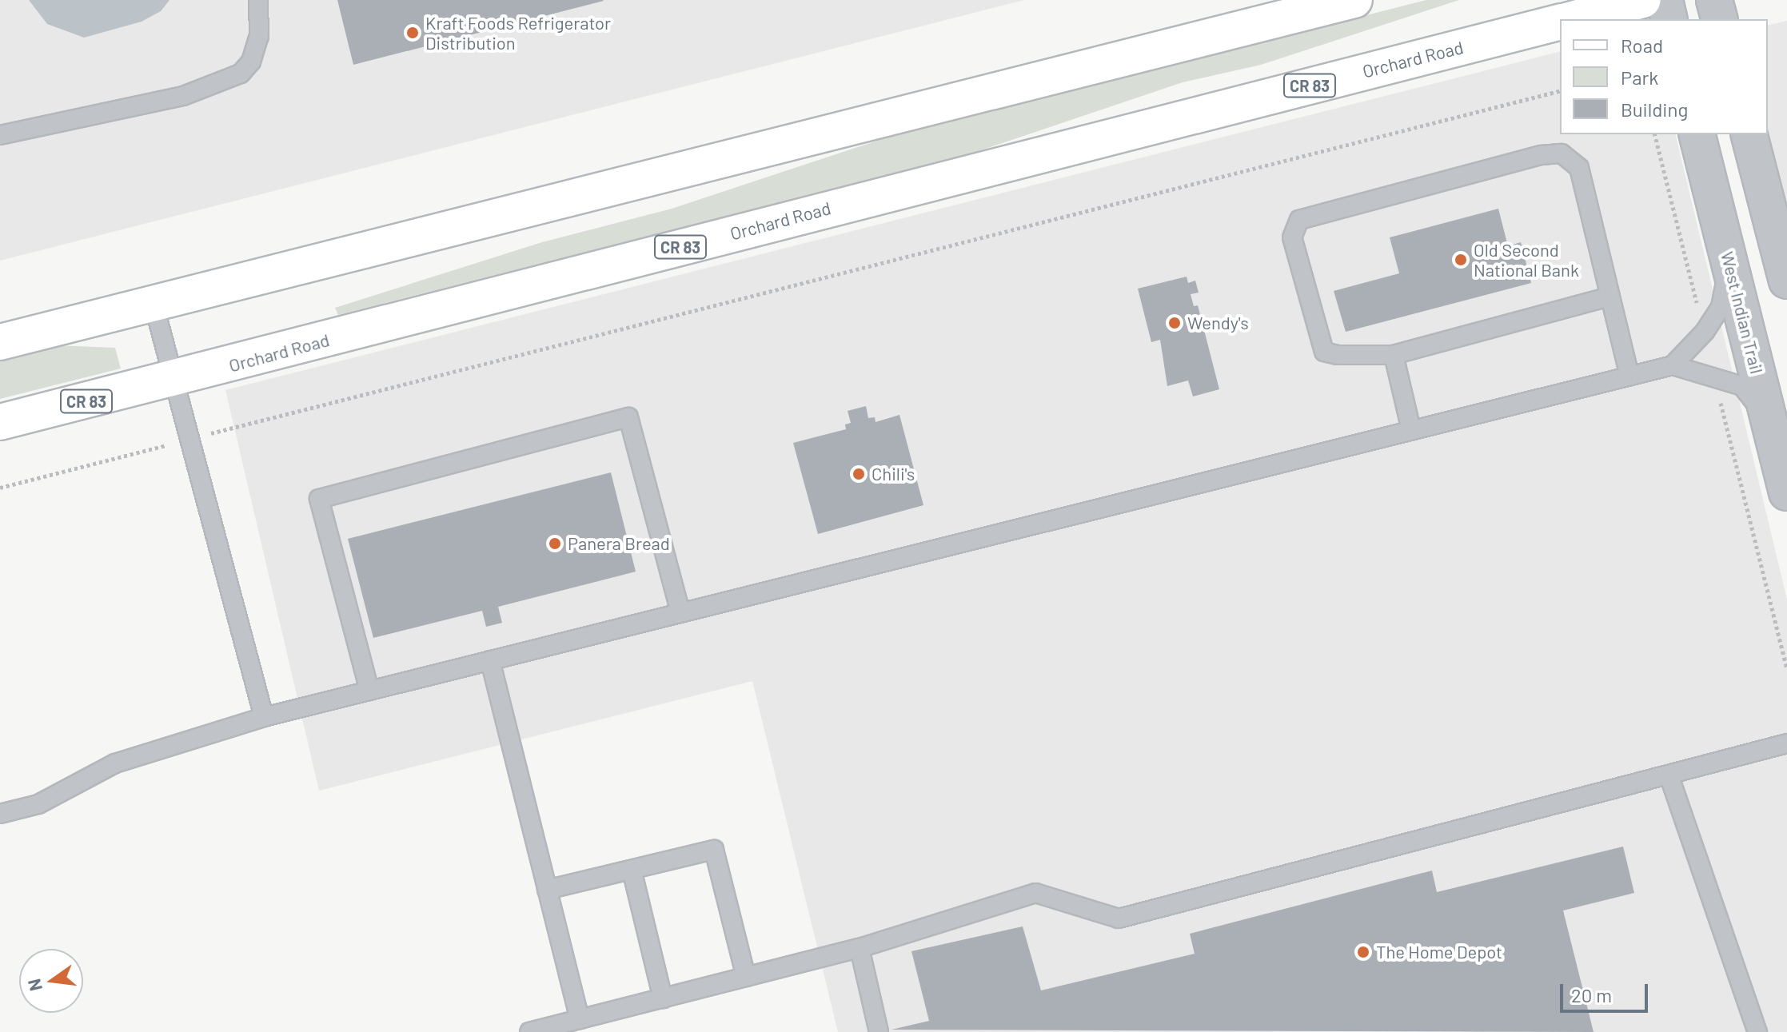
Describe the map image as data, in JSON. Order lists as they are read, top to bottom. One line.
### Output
{"streets":{"main road":["Orchard Road","CR 83"],"street":["West Indian Trail"]},"places":["Kraft Foods Refrigerator Distribution","Old Second National Bank","Wendy's","Chili's","Panera Bread","The Home Depot"],"legend":["Road","Park","Building"],"scale_bar":"20 m","north":"left"}
